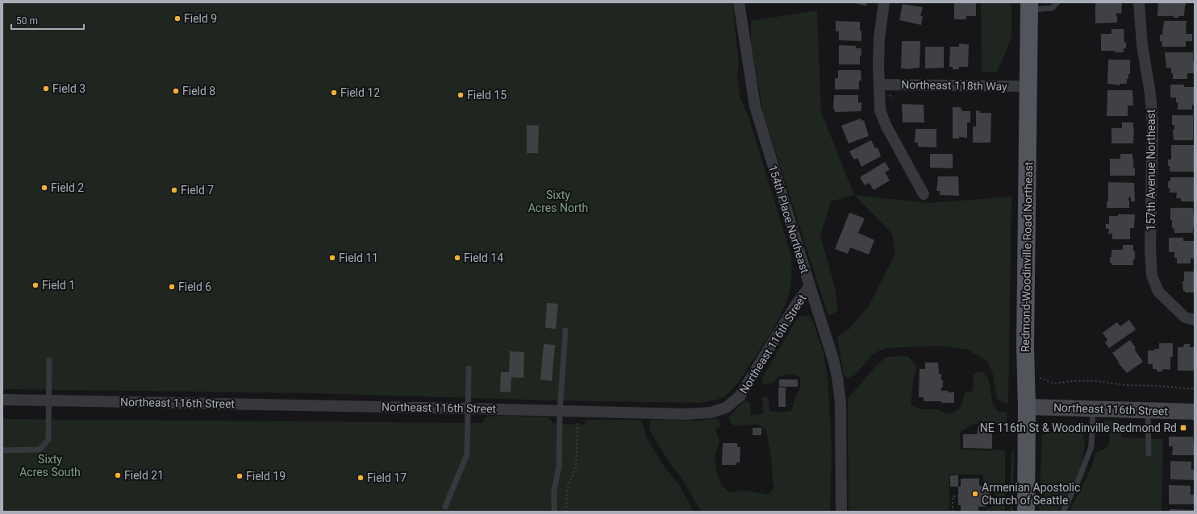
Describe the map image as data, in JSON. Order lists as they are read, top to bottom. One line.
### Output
{"streets":{"main road":["Redmond-Woodinville Road Northeast"],"street":["Northeast 118th Way","157th Avenue Northeast","154th Place Northeast","Northeast 116th Street"]},"crossings":[["Northeast 118th Way","Redmond-Woodinville Road Northeast"],["154th Place Northeast","Northeast 116th Street"],["Redmond-Woodinville Road Northeast","Northeast 116th Street"]],"parks":["Sixty Acres North","Sixty Acres South"],"places":{"other":["Field 9","Field 3","Field 8","Field 12","Field 15","Field 2","Field 7","Field 11","Field 14","Field 1","Field 6","Field 21","Field 19","Field 17","Armenian Apostolic Church of Seattle"],"transit":["NE 116th St & Woodinville Redmond Rd"]},"scale_bar":"50 m"}
